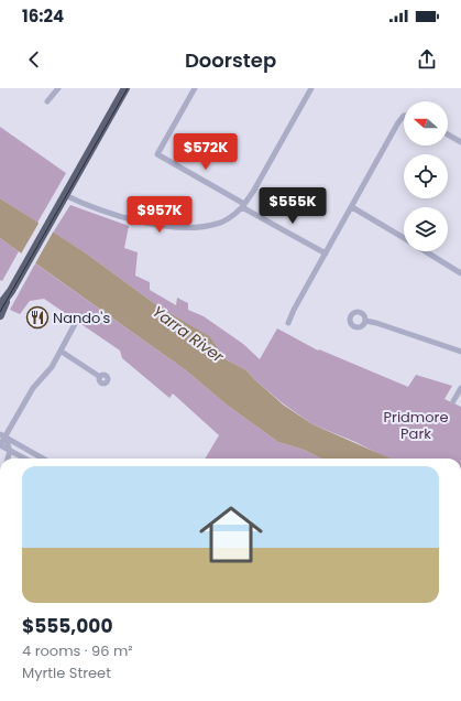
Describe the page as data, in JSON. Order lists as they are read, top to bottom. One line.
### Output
{"water":["Yarra River"],"parks":["Pridmore Park"],"places":{"restaurant":["Nando's"]},"north":"left","page":{"status":"16:24","header":"Doorstep","price":["$572K","$555K","$957K"],"list":[{"name":"$555,000","note":"4 rooms · 96 m² · Myrtle Street"}]}}
